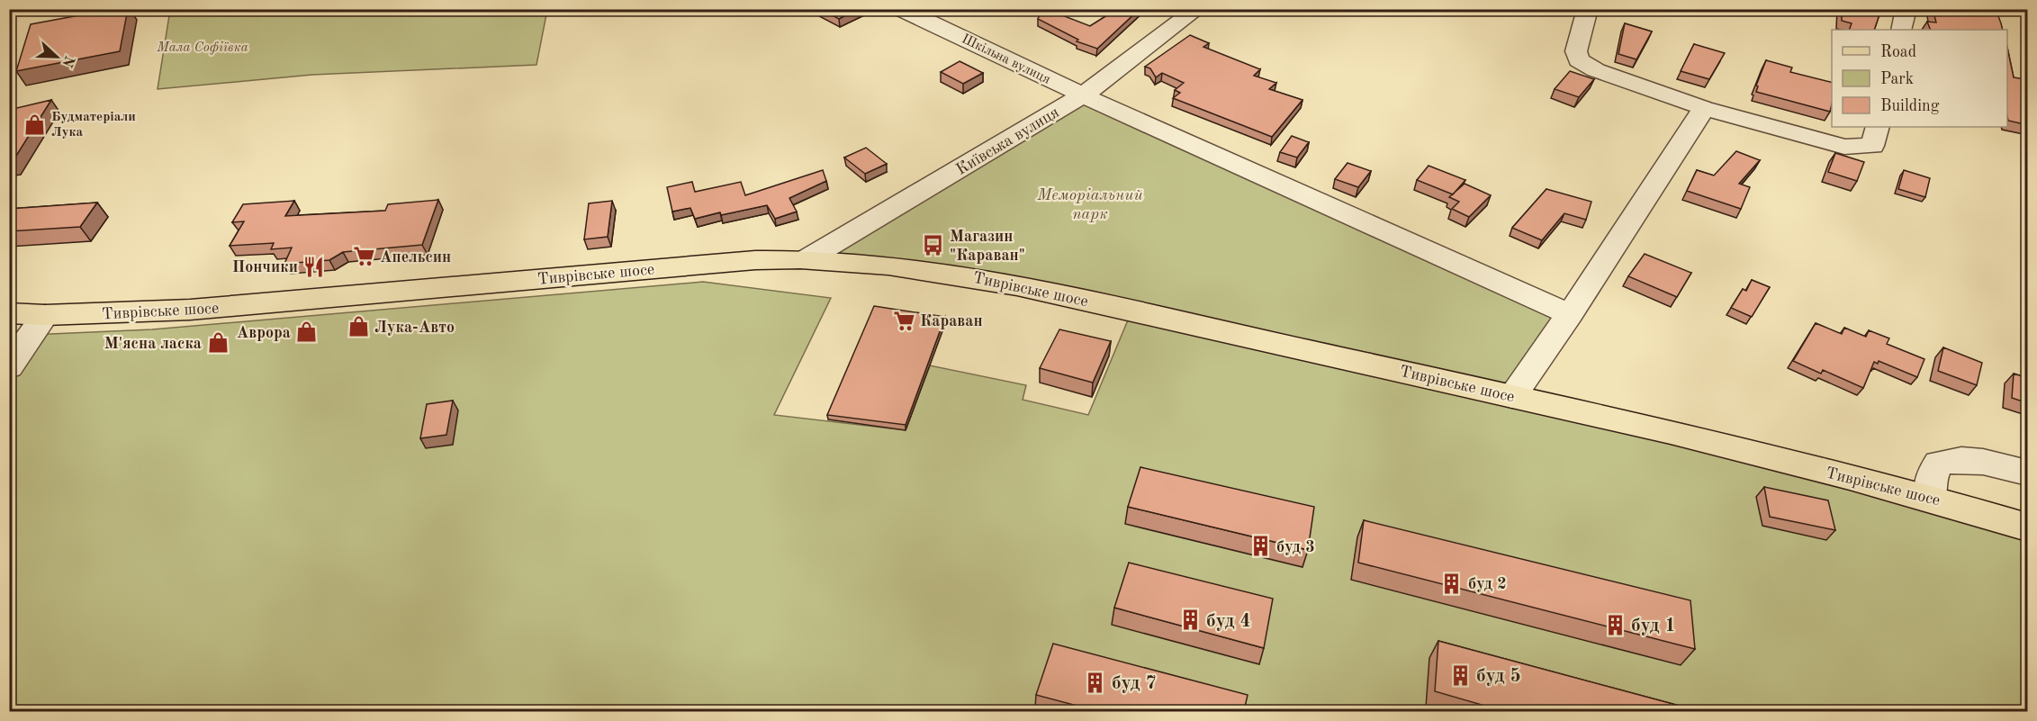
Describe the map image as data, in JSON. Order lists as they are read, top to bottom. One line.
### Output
{"streets":{"main road":["Тиврівське шосе"],"street":["Шкільна вулиця","Київська вулиця"]},"crossings":[["Шкільна вулиця","Київська вулиця"],["Київська вулиця","Тиврівське шосе"]],"parks":["Мала Софіївка","Меморіальний парк"],"places":{"shop":["Будматеріали Лука","Лука-Авто","Аврора","М'ясна ласка"],"bus stop":["Магазин \"Караван\""],"supermarket":["Апельсин","Караван"],"restaurant":["Пончики"],"building":["буд 3","буд 2","буд 4","буд 1","буд 5","буд 7"]},"legend":["Road","Park","Building"],"north":"right"}
